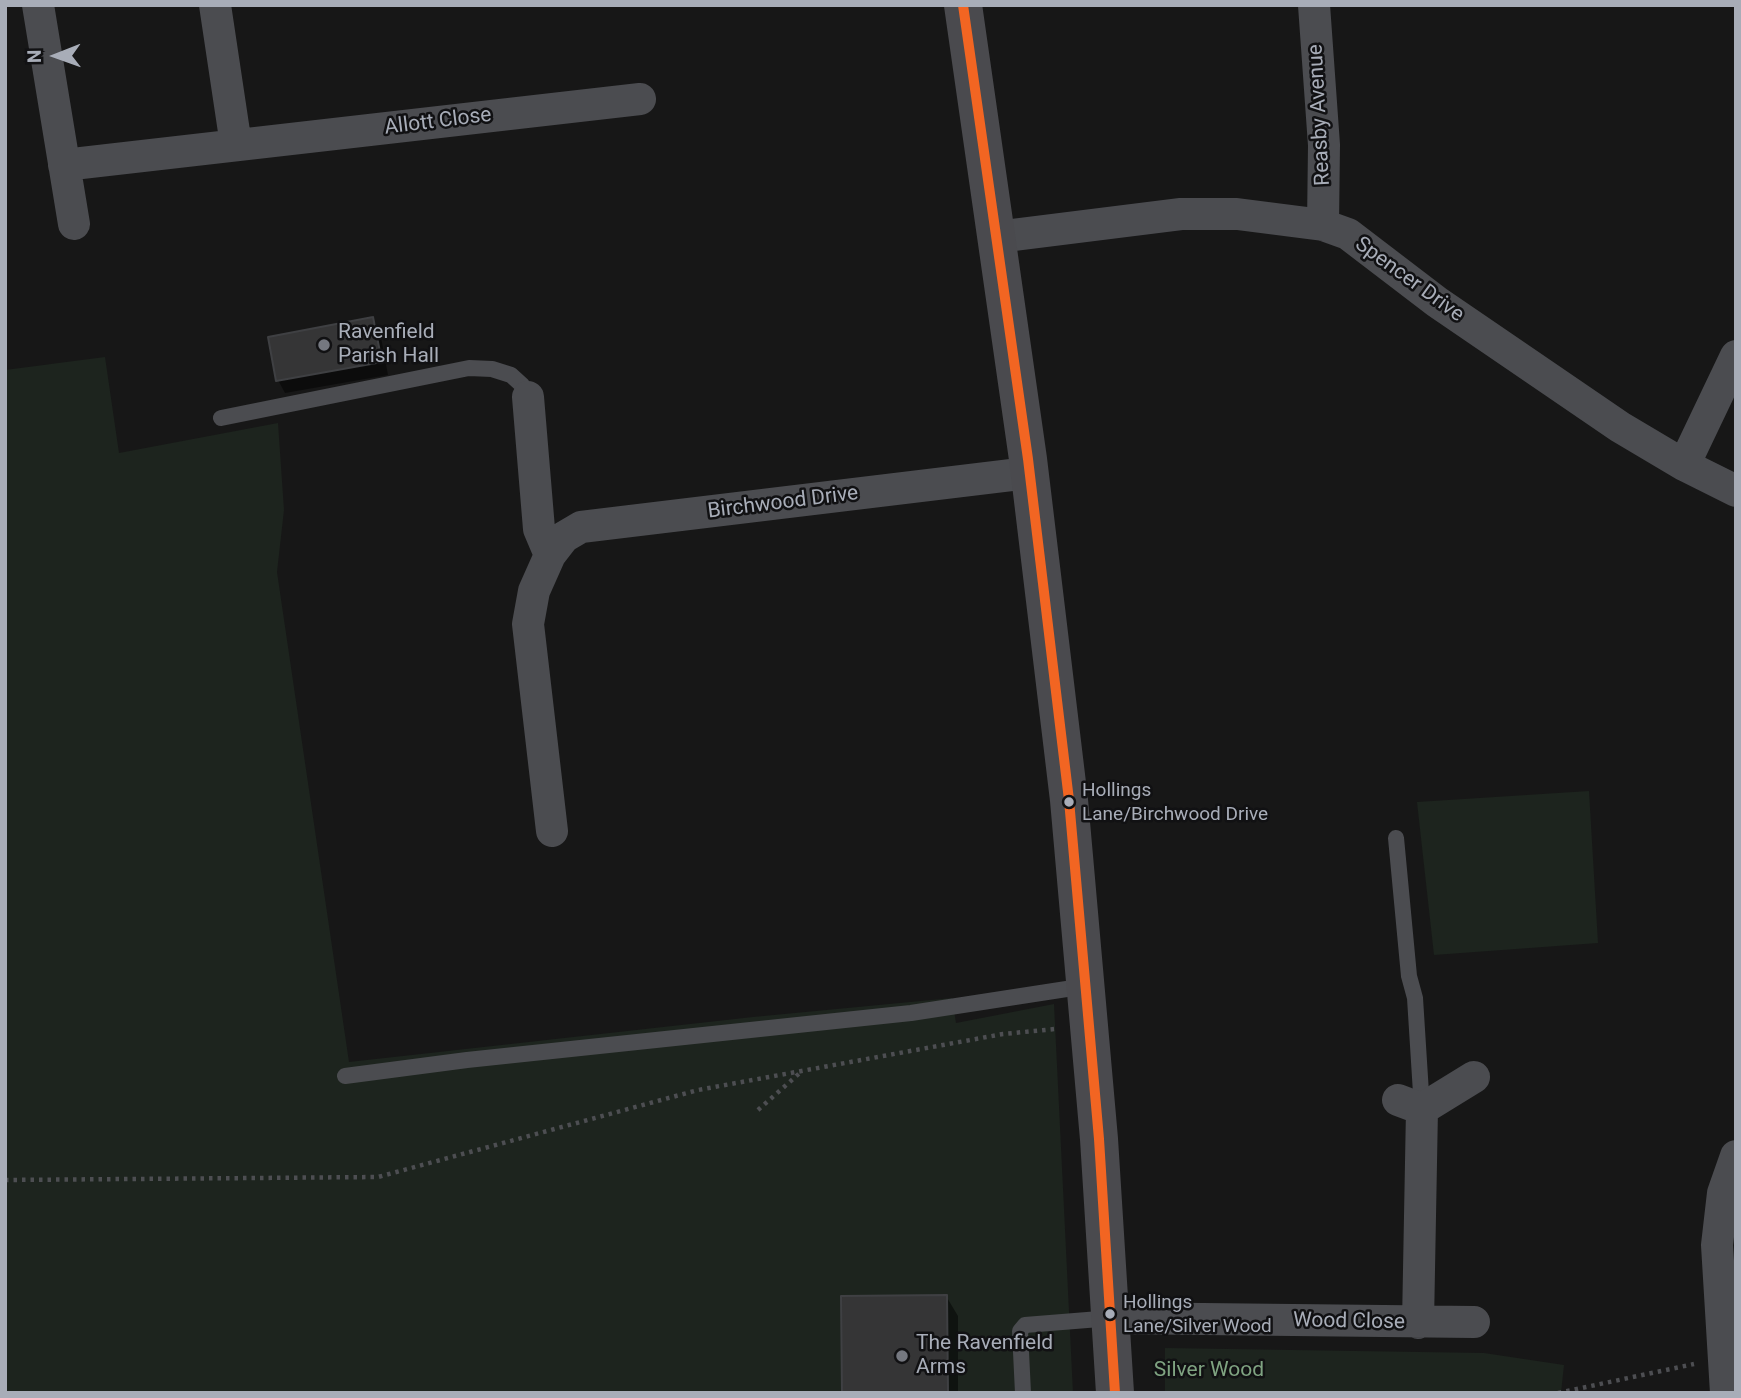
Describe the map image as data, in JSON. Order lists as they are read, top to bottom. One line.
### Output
{"streets":{"street":["Reasby Avenue","Allott Close","Spencer Drive","Birchwood Drive","Wood Close"]},"crossings":[["Reasby Avenue","Spencer Drive"]],"parks":["Silver Wood"],"places":["Ravenfield Parish Hall","Hollings Lane/Birchwood Drive","Hollings Lane/Silver Wood","The Ravenfield Arms"],"north":"left"}
